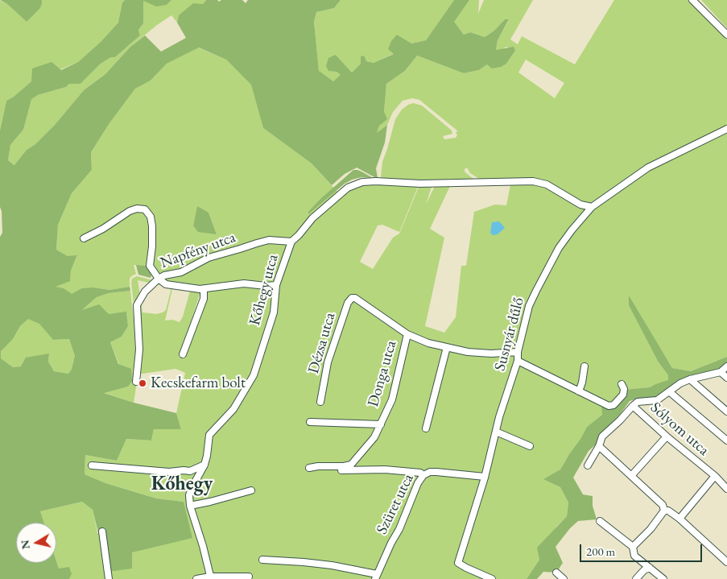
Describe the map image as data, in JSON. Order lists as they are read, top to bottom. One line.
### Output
{"streets":{"street":["Napfény utca","Kőhegy utca","Susnyár dűlő","Dézsa utca","Donga utca","Sólyom utca","Szüret utca"]},"crossings":[["Napfény utca","Kőhegy utca"],["Kőhegy utca","Susnyár dűlő"],["Susnyár dűlő","Szüret utca"],["Dézsa utca","Donga utca"]],"districts":["Kőhegy"],"places":["Kecskefarm bolt"],"scale_bar":"200 m","north":"left"}
